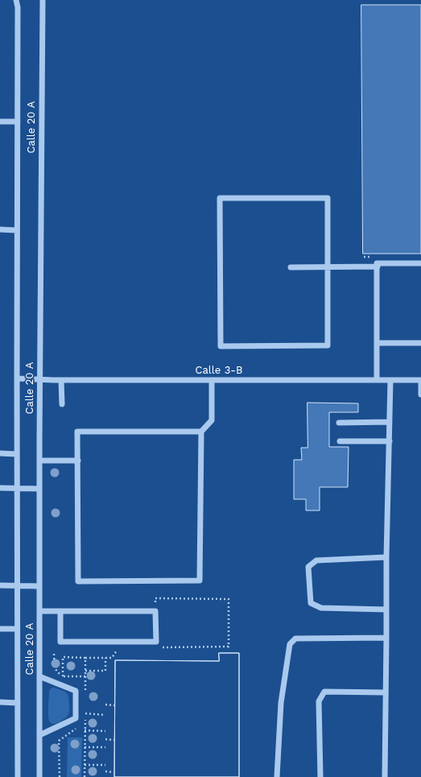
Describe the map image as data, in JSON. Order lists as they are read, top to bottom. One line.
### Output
{"streets":{"street":["Calle 20 A","Calle 3-B"]},"crossings":[["Calle 20 A","Calle 3-B"]]}
